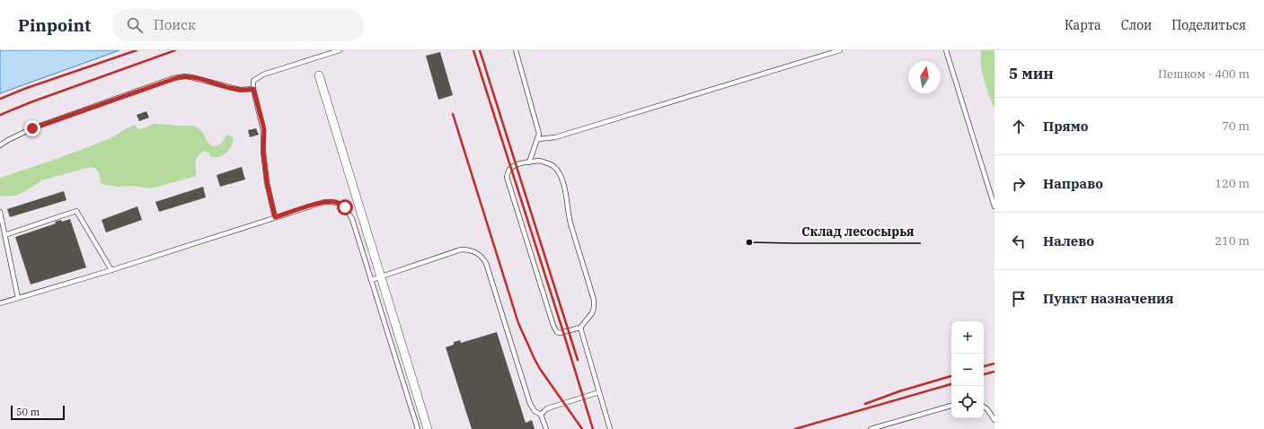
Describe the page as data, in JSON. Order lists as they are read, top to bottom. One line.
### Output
{"places":["Склад лесосырья"],"scale_bar":"50 m","north":"top","page":{"header":"Pinpoint","search":"Поиск","nav":["Карта","Слои","Поделиться"],"heading":["5 мин","Пешком · 400 m"],"list":[["Прямо","70 m"],["Направо","120 m"],["Налево","210 m"],"Пункт назначения"],"map_buttons":["+","−"],"scale":"50 m"}}
